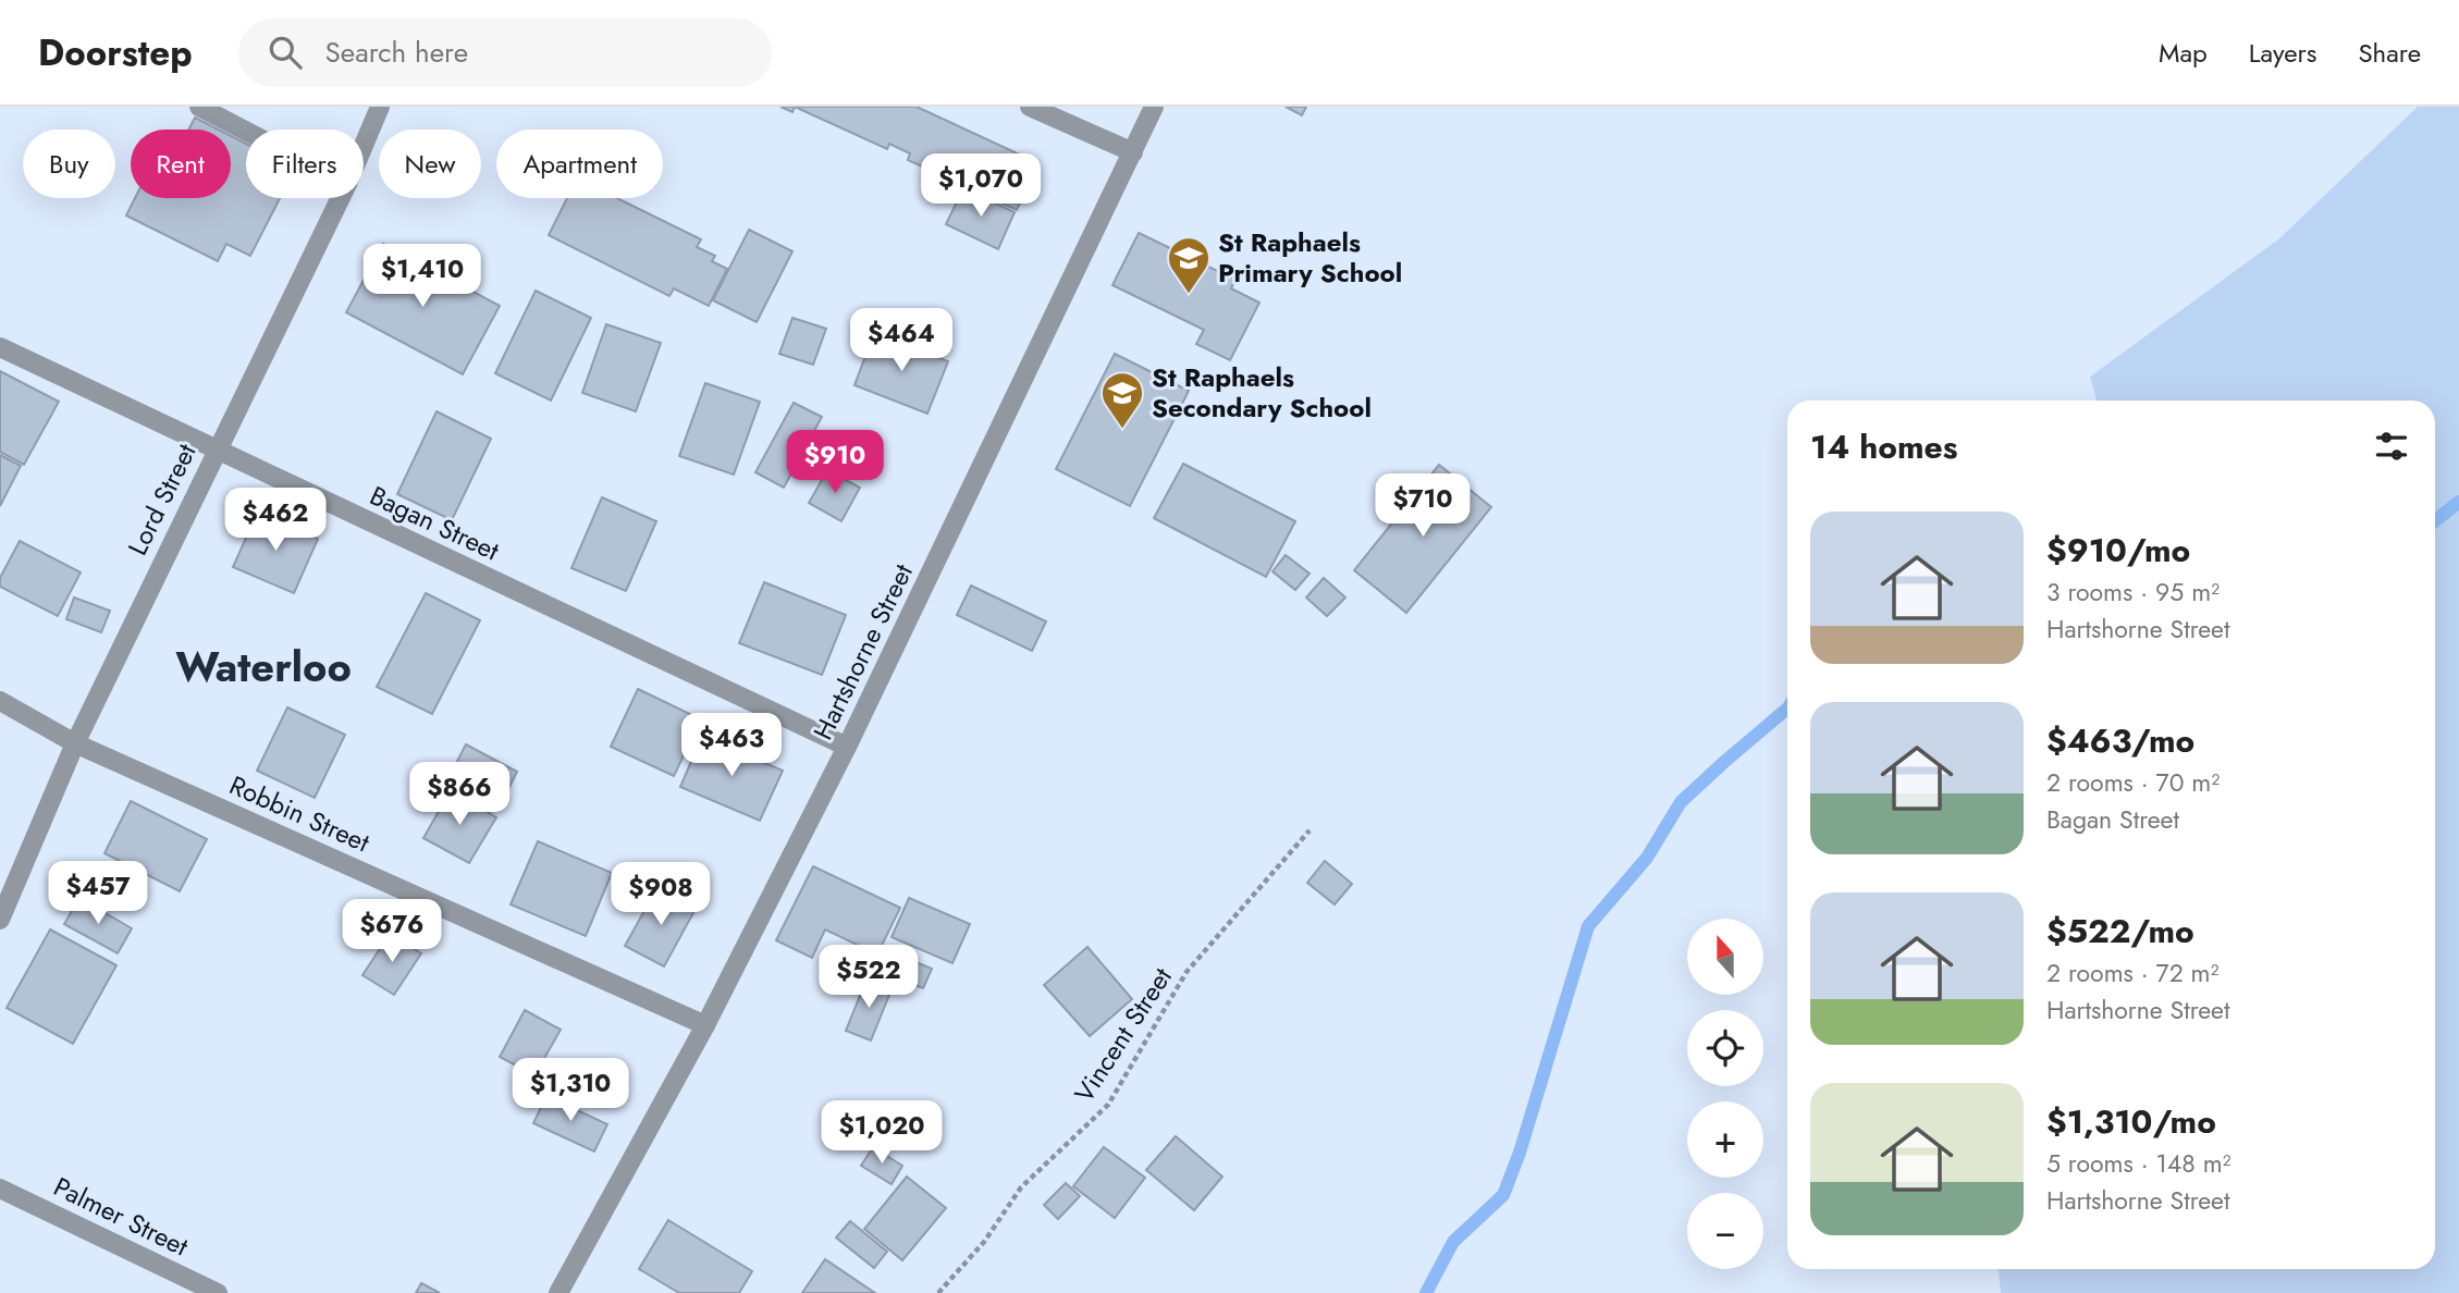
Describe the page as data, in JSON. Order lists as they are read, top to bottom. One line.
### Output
{"streets":{"street":["Lord Street","Bagan Street","Hartshorne Street","Robbin Street","Palmer Street"],"path":["Vincent Street"]},"crossings":[["Lord Street","Bagan Street"],["Lord Street","Robbin Street"],["Bagan Street","Hartshorne Street"],["Hartshorne Street","Robbin Street"]],"districts":["Waterloo"],"places":{"school or university":["St Raphaels Primary School","St Raphaels Secondary School"]},"north":"top","page":{"header":"Doorstep","search":"Search here","nav":["Map","Layers","Share"],"chip":["Buy","Rent","Filters","New","Apartment"],"price":["$1,070","$1,410","$464","$910","$710","$462","$463","$866","$457","$908","$676","$522","$1,310","$1,020"],"heading":"14 homes","list":[{"name":"$910/mo","note":"3 rooms · 95 m² · Hartshorne Street"},{"name":"$463/mo","note":"2 rooms · 70 m² · Bagan Street"},{"name":"$522/mo","note":"2 rooms · 72 m² · Hartshorne Street"},{"name":"$1,310/mo","note":"5 rooms · 148 m² · Hartshorne Street"}],"map_buttons":["+","−"]}}
